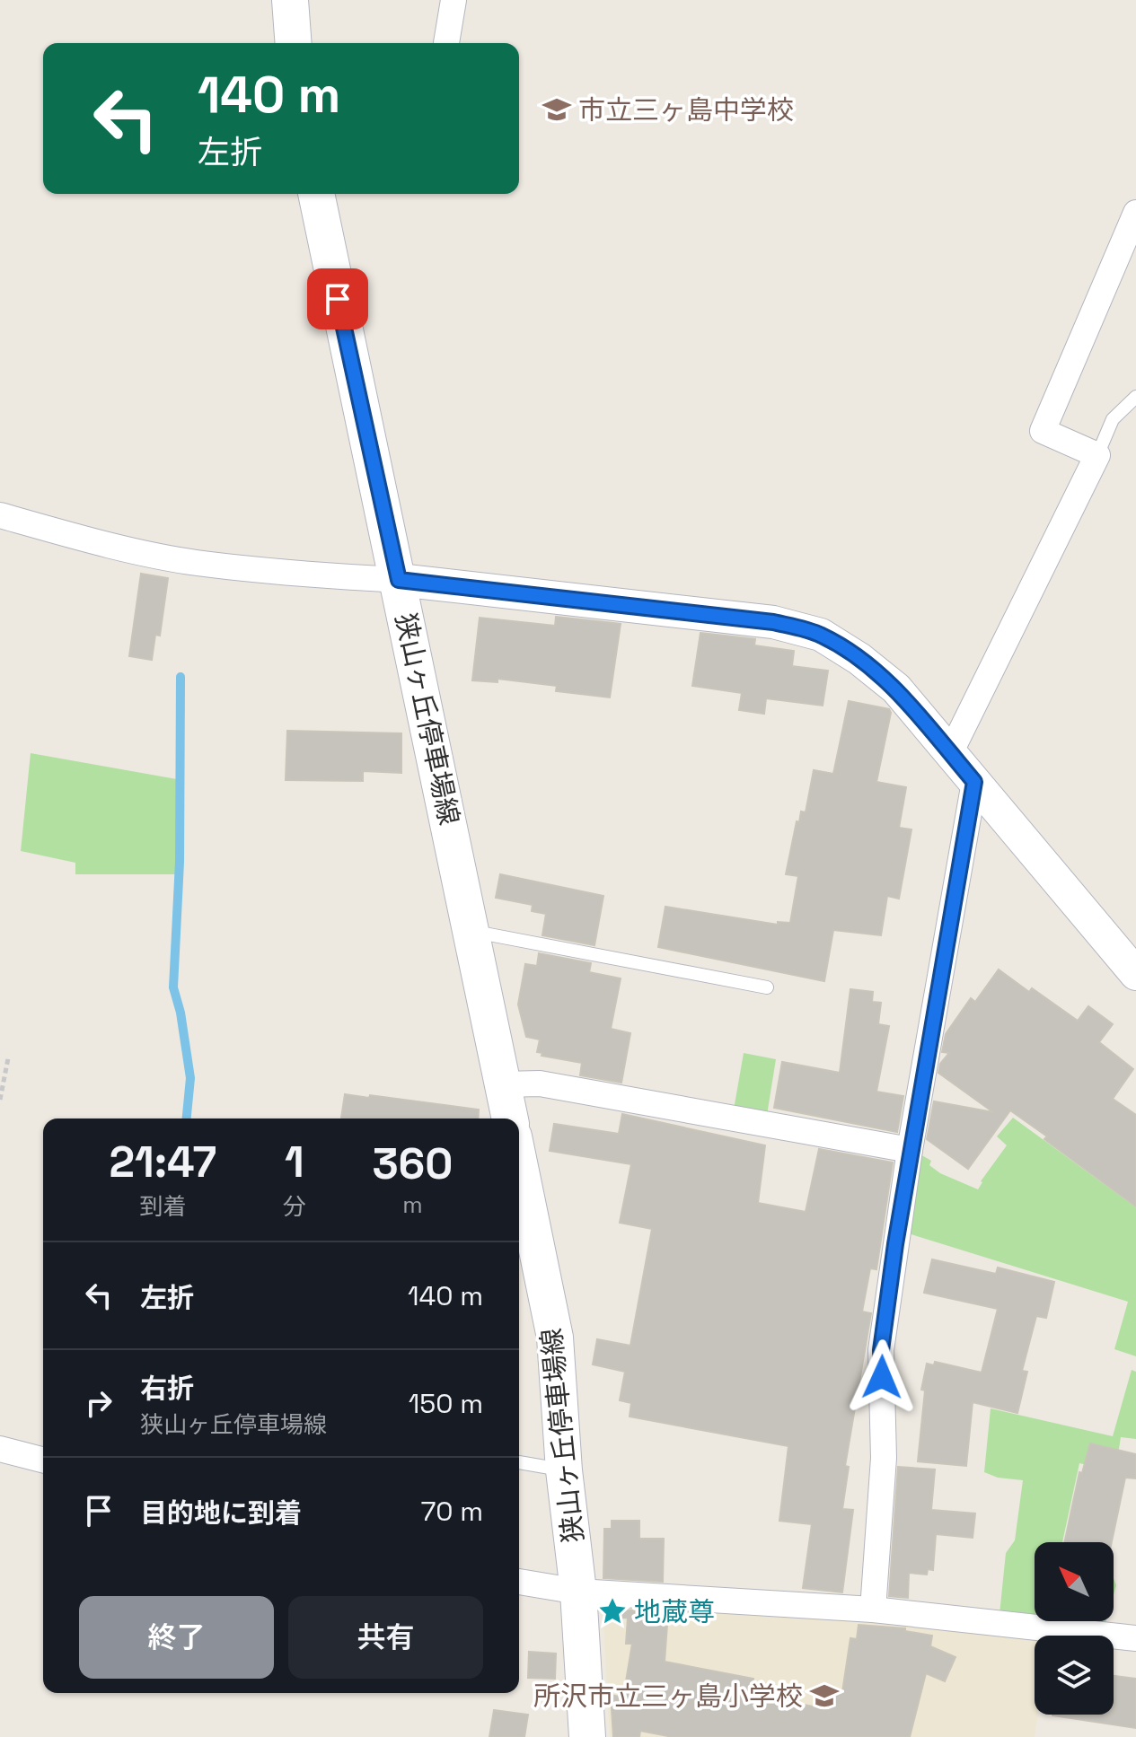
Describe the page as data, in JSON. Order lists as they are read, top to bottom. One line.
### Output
{"streets":{"main road":["狭山ヶ丘停車場線"]},"places":{"school or university":["市立三ヶ島中学校","所沢市立三ヶ島小学校"],"place":["地蔵尊"]},"north":"top left","page":{"turn":["140 m","左折"],"eta":["21:47","到着","1","分","360","m"],"list":[{"name":"左折","value":"140 m"},{"name":"右折","note":"狭山ヶ丘停車場線","value":"150 m"},{"name":"目的地に到着","value":"70 m"}],"buttons":["終了","共有"]}}
